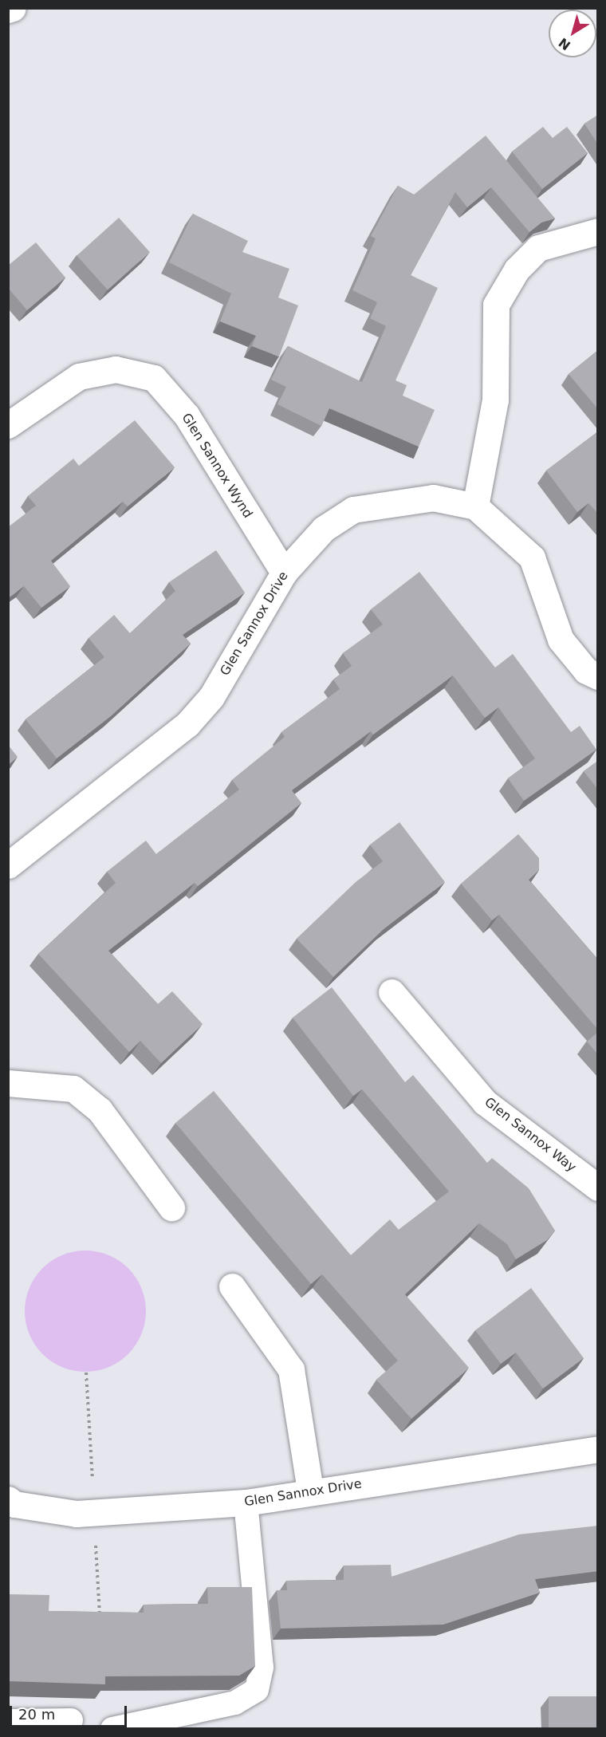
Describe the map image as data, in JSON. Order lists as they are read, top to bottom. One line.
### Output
{"streets":{"street":["Glen Sannox Wynd","Glen Sannox Drive","Glen Sannox Way"]},"crossings":[["Glen Sannox Wynd","Glen Sannox Drive"]],"scale_bar":"20 m","north":"bottom left"}
